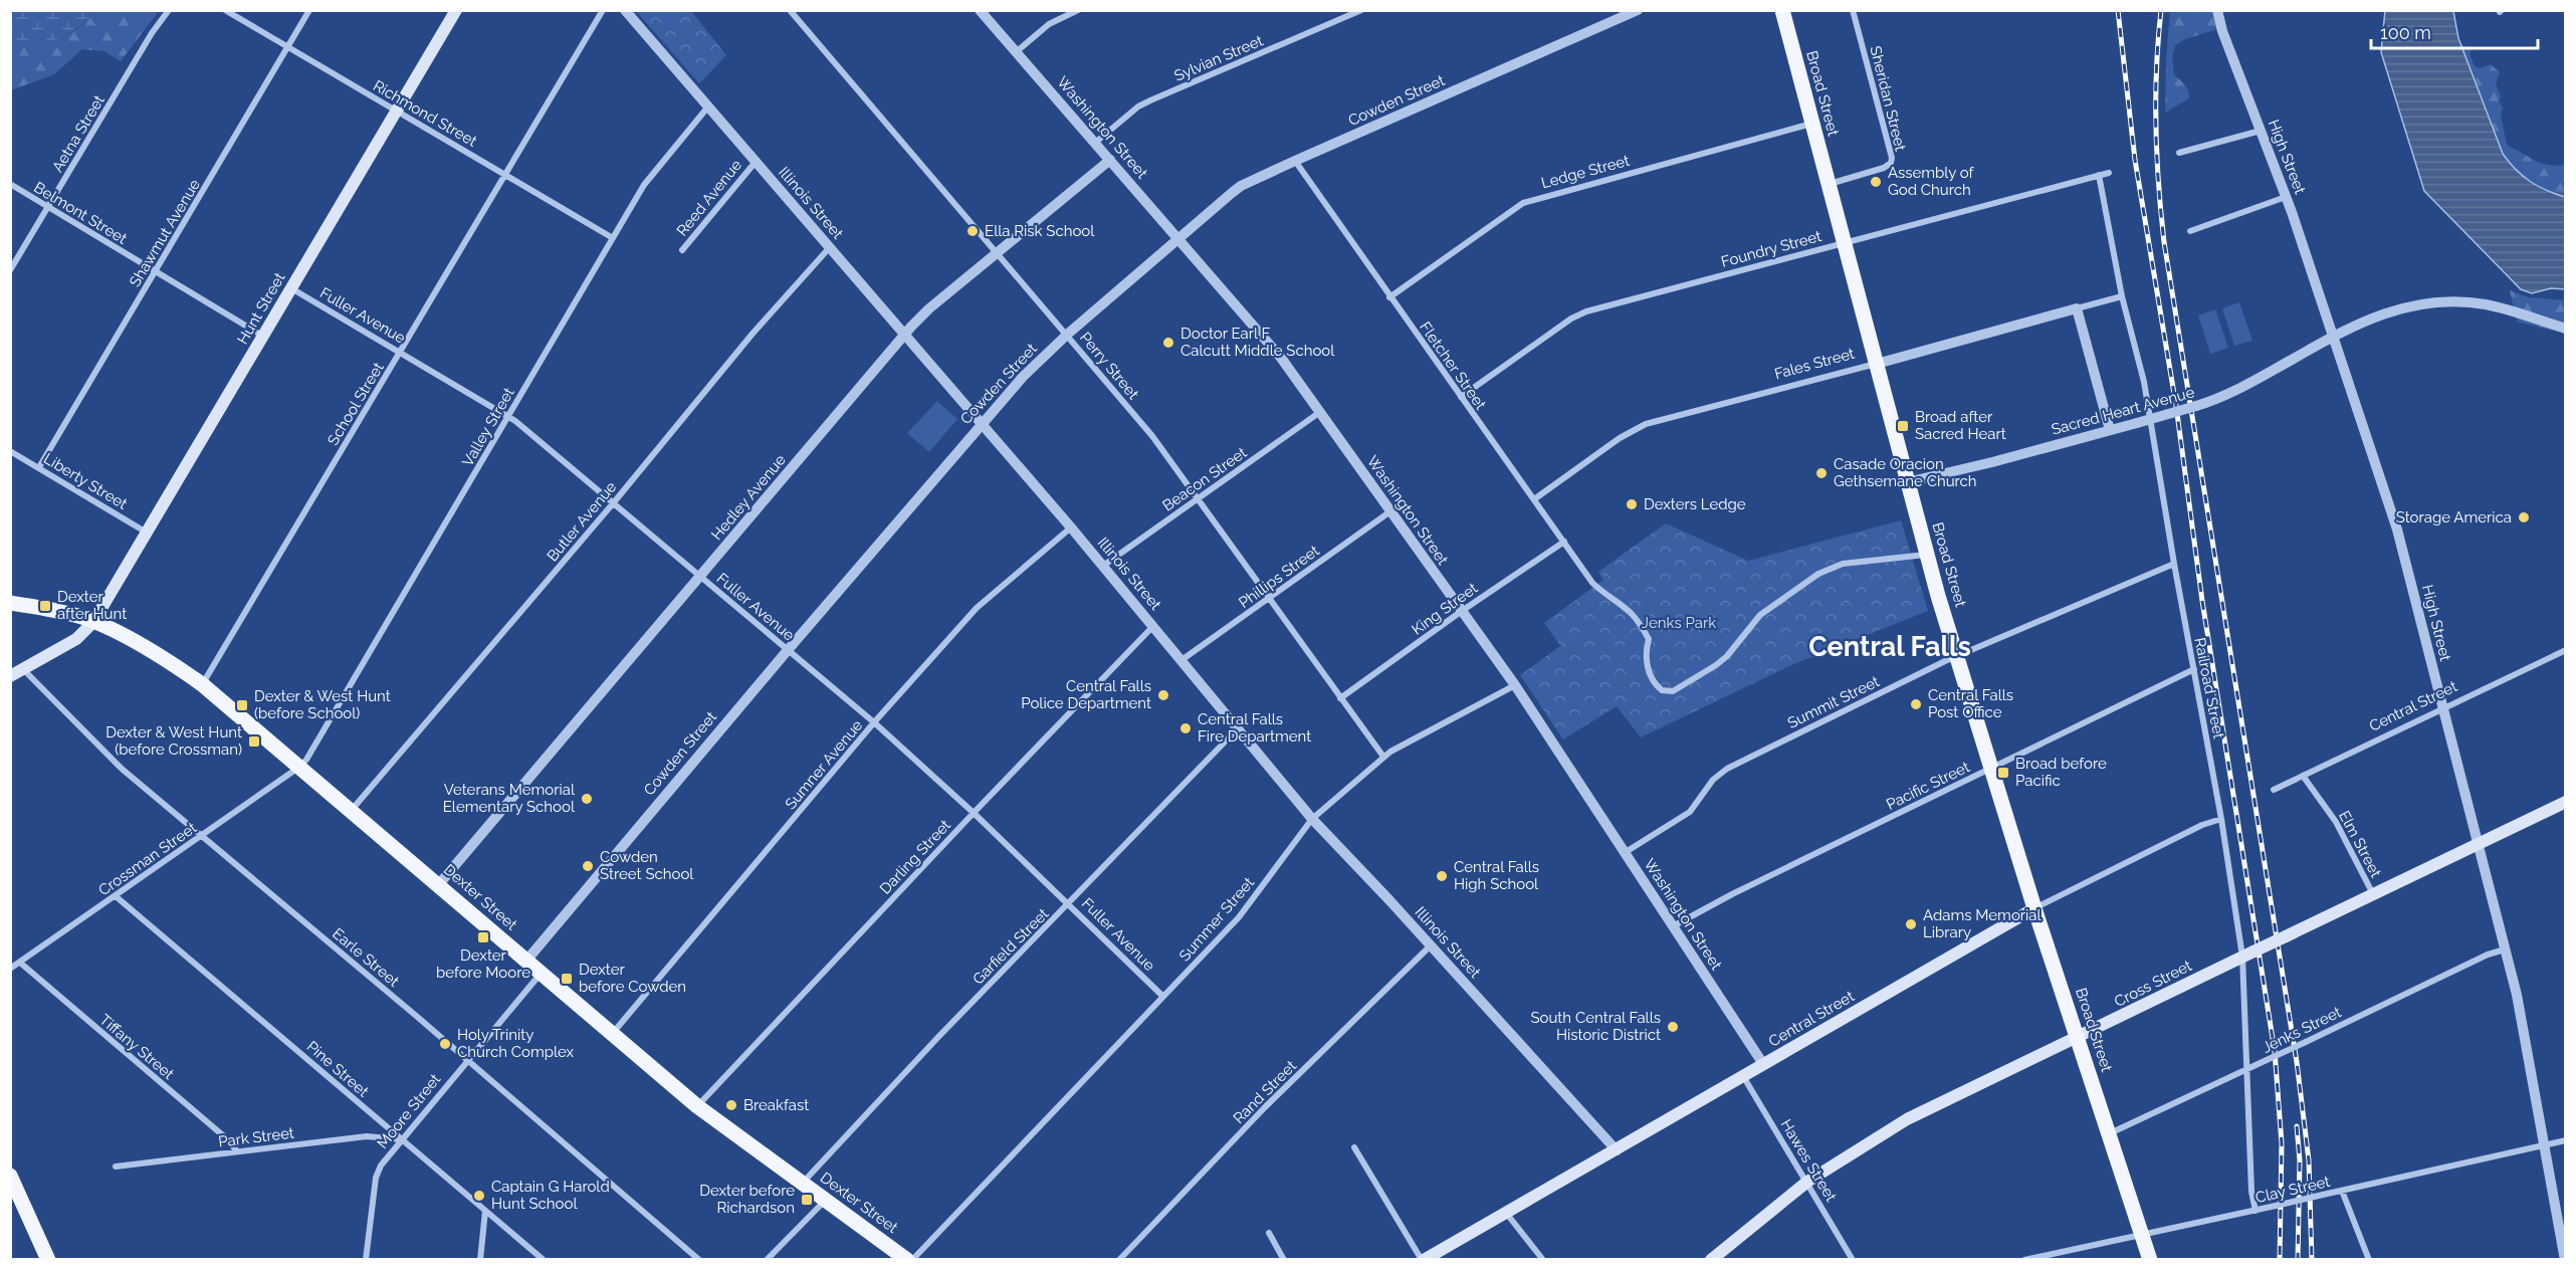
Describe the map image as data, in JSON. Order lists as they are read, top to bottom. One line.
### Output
{"streets":{"main road":["Broad Street","Hunt Street","Central Street","Dexter Street","Cross Street"],"street":["Sylvian Street","Sheridan Street","Cowden Street","Richmond Street","Washington Street","Aetna Street","High Street","Ledge Street","Reed Avenue","Illinois Street","Belmont Street","Shawmut Avenue","Foundry Street","Fuller Avenue","Fales Street","Perry Street","Fletcher Street","School Street","Sacred Heart Avenue","Valley Street","Beacon Street","Liberty Street","Hedley Avenue","Butler Avenue","Phillips Street","King Street","Railroad Street","Summit Street","Sumner Avenue","Pacific Street","Elm Street","Darling Street","Crossman Street","Summer Street","Garfield Street","Earle Street","Jenks Street","Tiffany Street","Pine Street","Rand Street","Moore Street","Park Street","Hawes Street","Clay Street"]},"crossings":[["Sylvian Street","Washington Street"],["Broad Street","Sheridan Street"],["Broad Street","Ledge Street"],["Broad Street","Foundry Street"],["Broad Street","Fales Street"],["Broad Street","Fletcher Street"],["Broad Street","Sacred Heart Avenue"],["Broad Street","Summit Street"],["Broad Street","Central Street"],["Broad Street","Pacific Street"],["Broad Street","Cross Street"],["Broad Street","Jenks Street"],["Broad Street","Clay Street"],["Cowden Street","Washington Street"],["Cowden Street","Illinois Street"],["Cowden Street","Fuller Avenue"],["Cowden Street","Perry Street"],["Cowden Street","Fletcher Street"],["Cowden Street","Dexter Street"],["Richmond Street","Shawmut Avenue"],["Richmond Street","Hunt Street"],["Richmond Street","School Street"],["Richmond Street","Valley Street"],["Washington Street","Beacon Street"],["Washington Street","Hedley Avenue"],["Washington Street","Phillips Street"],["Washington Street","King Street"],["Washington Street","Summit Street"],["Washington Street","Central Street"],["Washington Street","Pacific Street"],["Washington Street","Summer Street"],["Aetna Street","Belmont Street"],["High Street","Sacred Heart Avenue"],["High Street","Central Street"],["High Street","Cross Street"],["High Street","Jenks Street"],["High Street","Clay Street"],["Ledge Street","Fletcher Street"],["Reed Avenue","Illinois Street"],["Illinois Street","Valley Street"],["Illinois Street","Beacon Street"],["Illinois Street","Hedley Avenue"],["Illinois Street","Butler Avenue"],["Illinois Street","Phillips Street"],["Illinois Street","Central Street"],["Illinois Street","Sumner Avenue"],["Illinois Street","Darling Street"],["Illinois Street","Summer Street"],["Illinois Street","Garfield Street"],["Illinois Street","Rand Street"],["Belmont Street","Shawmut Avenue"],["Belmont Street","Hunt Street"],["Shawmut Avenue","Liberty Street"],["Foundry Street","Fletcher Street"],["Foundry Street","Railroad Street"],["Hunt Street","Fuller Avenue"],["Hunt Street","Liberty Street"],["Hunt Street","Dexter Street"],["Hunt Street","Earle Street"],["Fuller Avenue","School Street"],["Fuller Avenue","Valley Street"],["Fuller Avenue","Hedley Avenue"],["Fuller Avenue","Butler Avenue"],["Fuller Avenue","Sumner Avenue"],["Fuller Avenue","Darling Street"],["Fuller Avenue","Summer Street"],["Fuller Avenue","Garfield Street"],["Fales Street","Fletcher Street"],["Fales Street","Railroad Street"],["Perry Street","Beacon Street"],["Perry Street","Hedley Avenue"],["Perry Street","Phillips Street"],["Perry Street","King Street"],["Perry Street","Summer Street"],["Fletcher Street","King Street"],["School Street","Dexter Street"],["Valley Street","Crossman Street"],["Valley Street","Dexter Street"],["Hedley Avenue","Dexter Street"],["Butler Avenue","Dexter Street"],["Railroad Street","Summit Street"],["Railroad Street","Central Street"],["Railroad Street","Pacific Street"],["Railroad Street","Cross Street"],["Railroad Street","Jenks Street"],["Railroad Street","Clay Street"],["Central Street","Elm Street"],["Central Street","Hawes Street"],["Sumner Avenue","Dexter Street"],["Elm Street","Cross Street"],["Darling Street","Dexter Street"],["Crossman Street","Dexter Street"],["Crossman Street","Earle Street"],["Crossman Street","Tiffany Street"],["Crossman Street","Pine Street"],["Dexter Street","Summer Street"],["Dexter Street","Garfield Street"],["Dexter Street","Moore Street"],["Earle Street","Moore Street"],["Cross Street","Hawes Street"],["Tiffany Street","Park Street"],["Pine Street","Moore Street"],["Pine Street","Park Street"],["Moore Street","Park Street"]],"districts":["Central Falls"],"parks":["Jenks Park"],"places":{"other":["Assembly of God Church","Ella Risk School","Doctor Earl F Calcutt Middle School","Casade Oracion Gethsemane Church","Dexters Ledge","Storage America","Central Falls Police Department","Central Falls Post Office","Central Falls Fire Department","Veterans Memorial Elementary School","Cowden Street School","Central Falls High School","Adams Memorial Library","South Central Falls Historic District","Holy Trinity Church Complex","Breakfast","Captain G Harold Hunt School"],"transit":["Broad after Sacred Heart","Dexter after Hunt","Dexter & West Hunt (before School)","Dexter & West Hunt (before Crossman)","Broad before Pacific","Dexter before Moore","Dexter before Cowden","Dexter before Richardson"]},"scale_bar":"100 m"}
